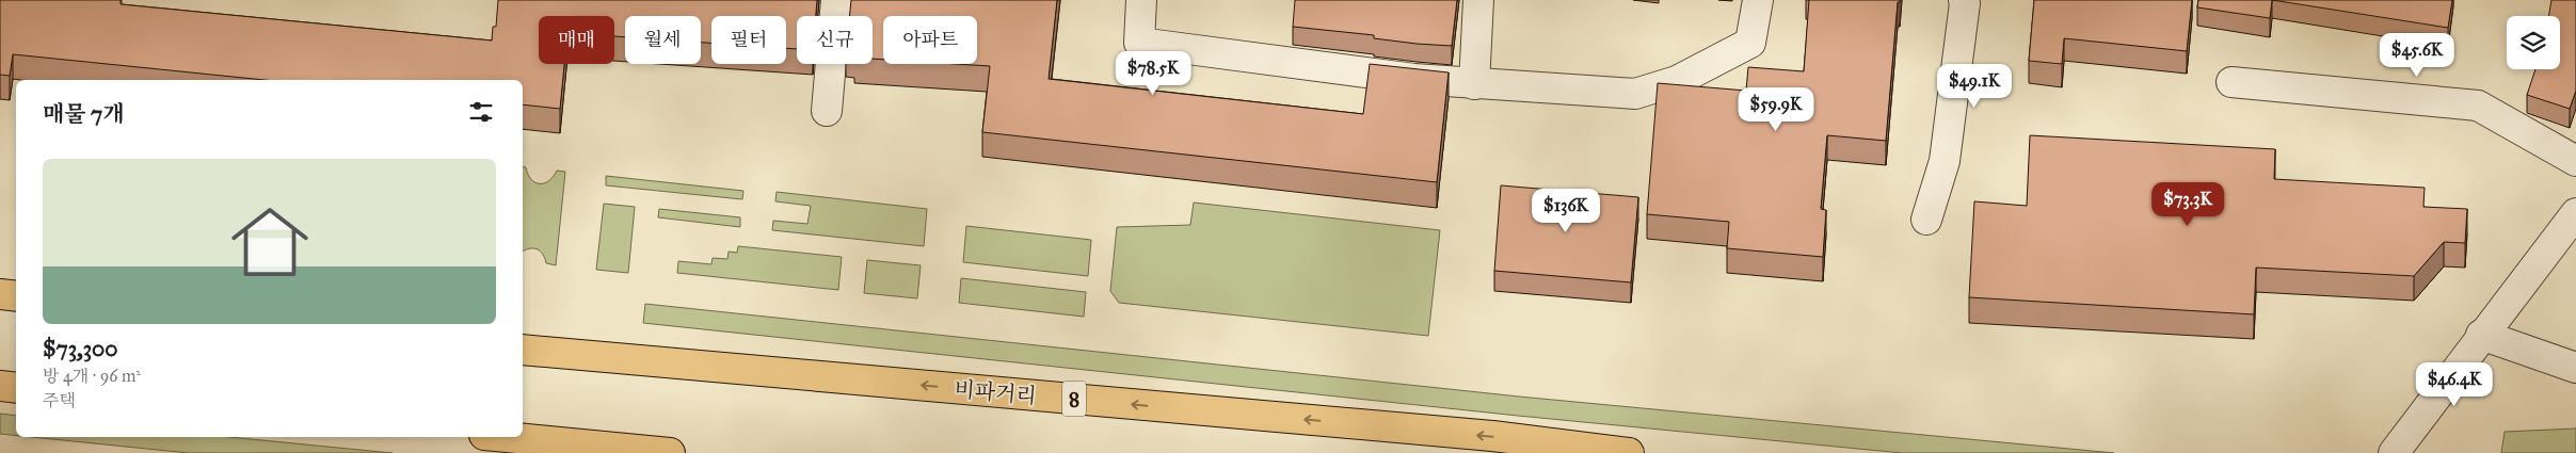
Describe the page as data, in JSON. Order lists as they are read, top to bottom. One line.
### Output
{"streets":{"main road":["비파거리","8"]},"one_way":["비파거리"],"page":{"chip":["매매","월세","필터","신규","아파트"],"price":["$45.6K","$78.5K","$49.1K","$59.9K","$73.3K","$136K","$46.4K"],"heading":"매물 7개","list":[{"name":"$73,300","note":"방 4개 · 96 m² · 주택"}]}}
